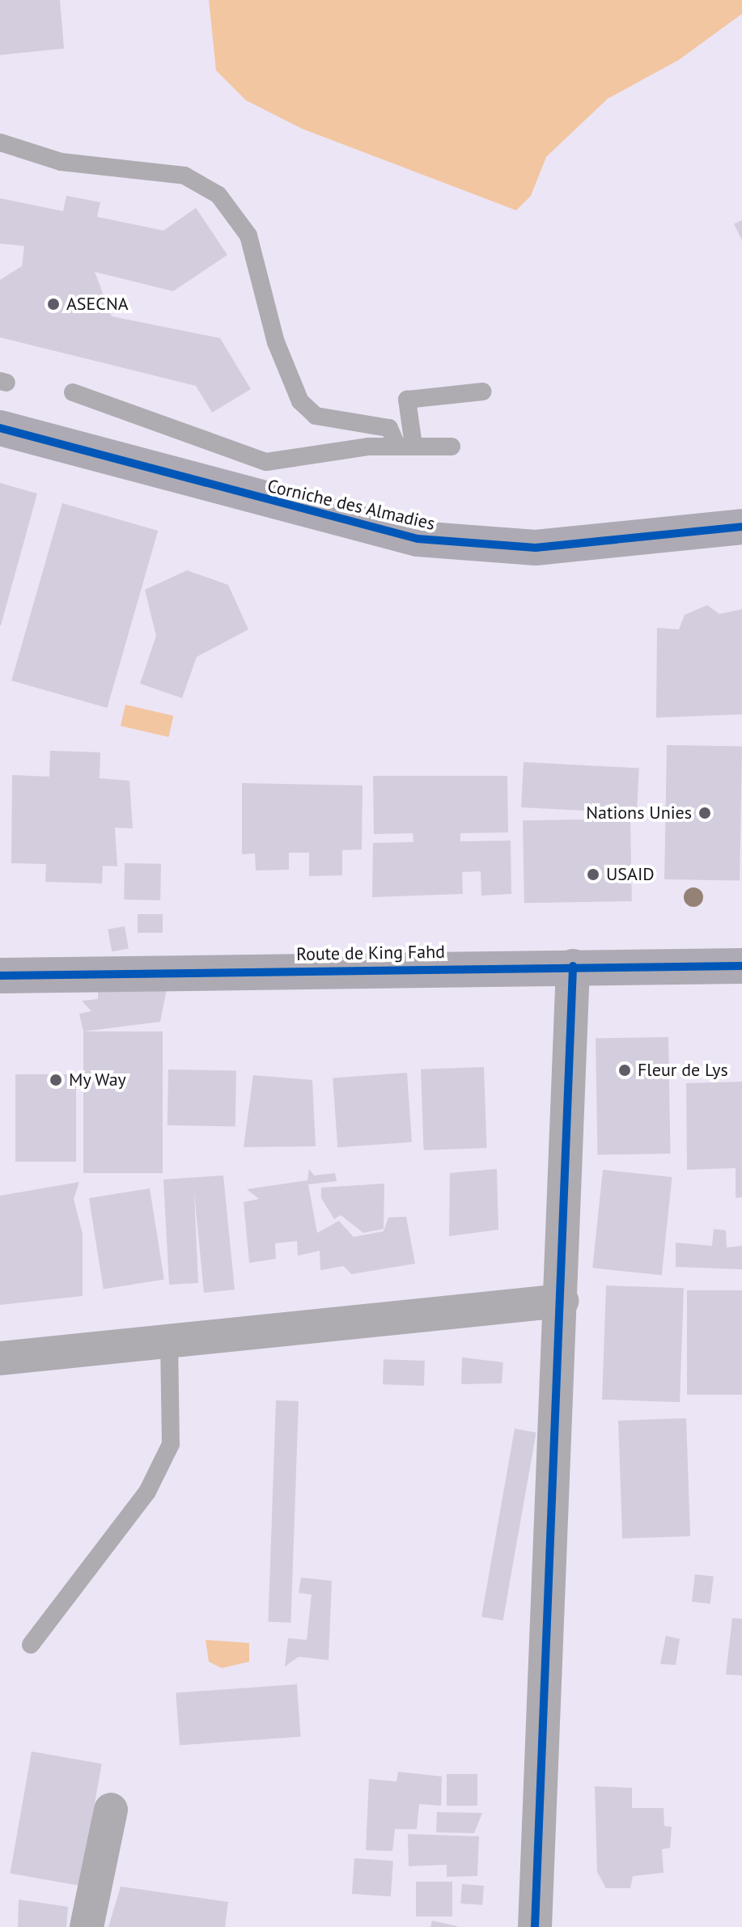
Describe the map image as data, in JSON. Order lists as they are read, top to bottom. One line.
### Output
{"streets":{"street":["Corniche des Almadies","Route de King Fahd"]},"places":["ASECNA","Nations Unies","USAID","Fleur de Lys","My Way"]}
